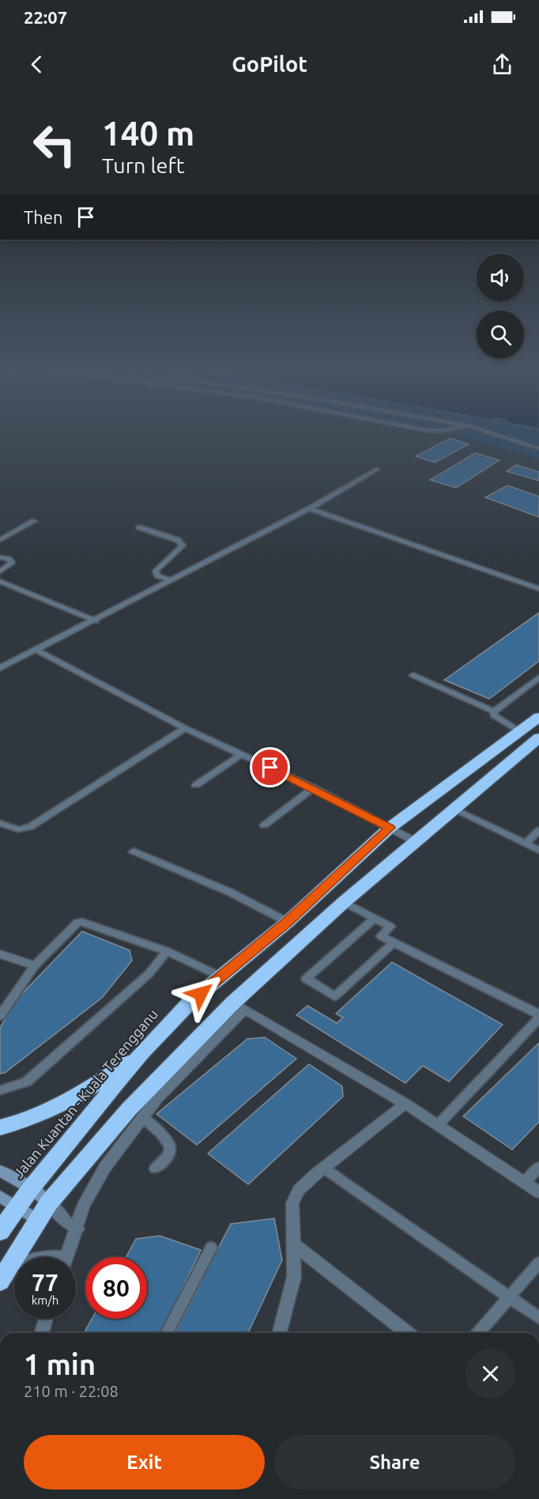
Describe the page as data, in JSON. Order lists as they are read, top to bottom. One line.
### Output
{"streets":{"highway":["Jalan Kuantan - Kuala Terengganu"]},"page":{"status":"22:07","header":"GoPilot","turn":["140 m","Turn left"],"then":"Then","speed":"77 km/h","limit":"80","heading":["1 min","210 m · 22:08"],"buttons":["Exit","Share"]}}
